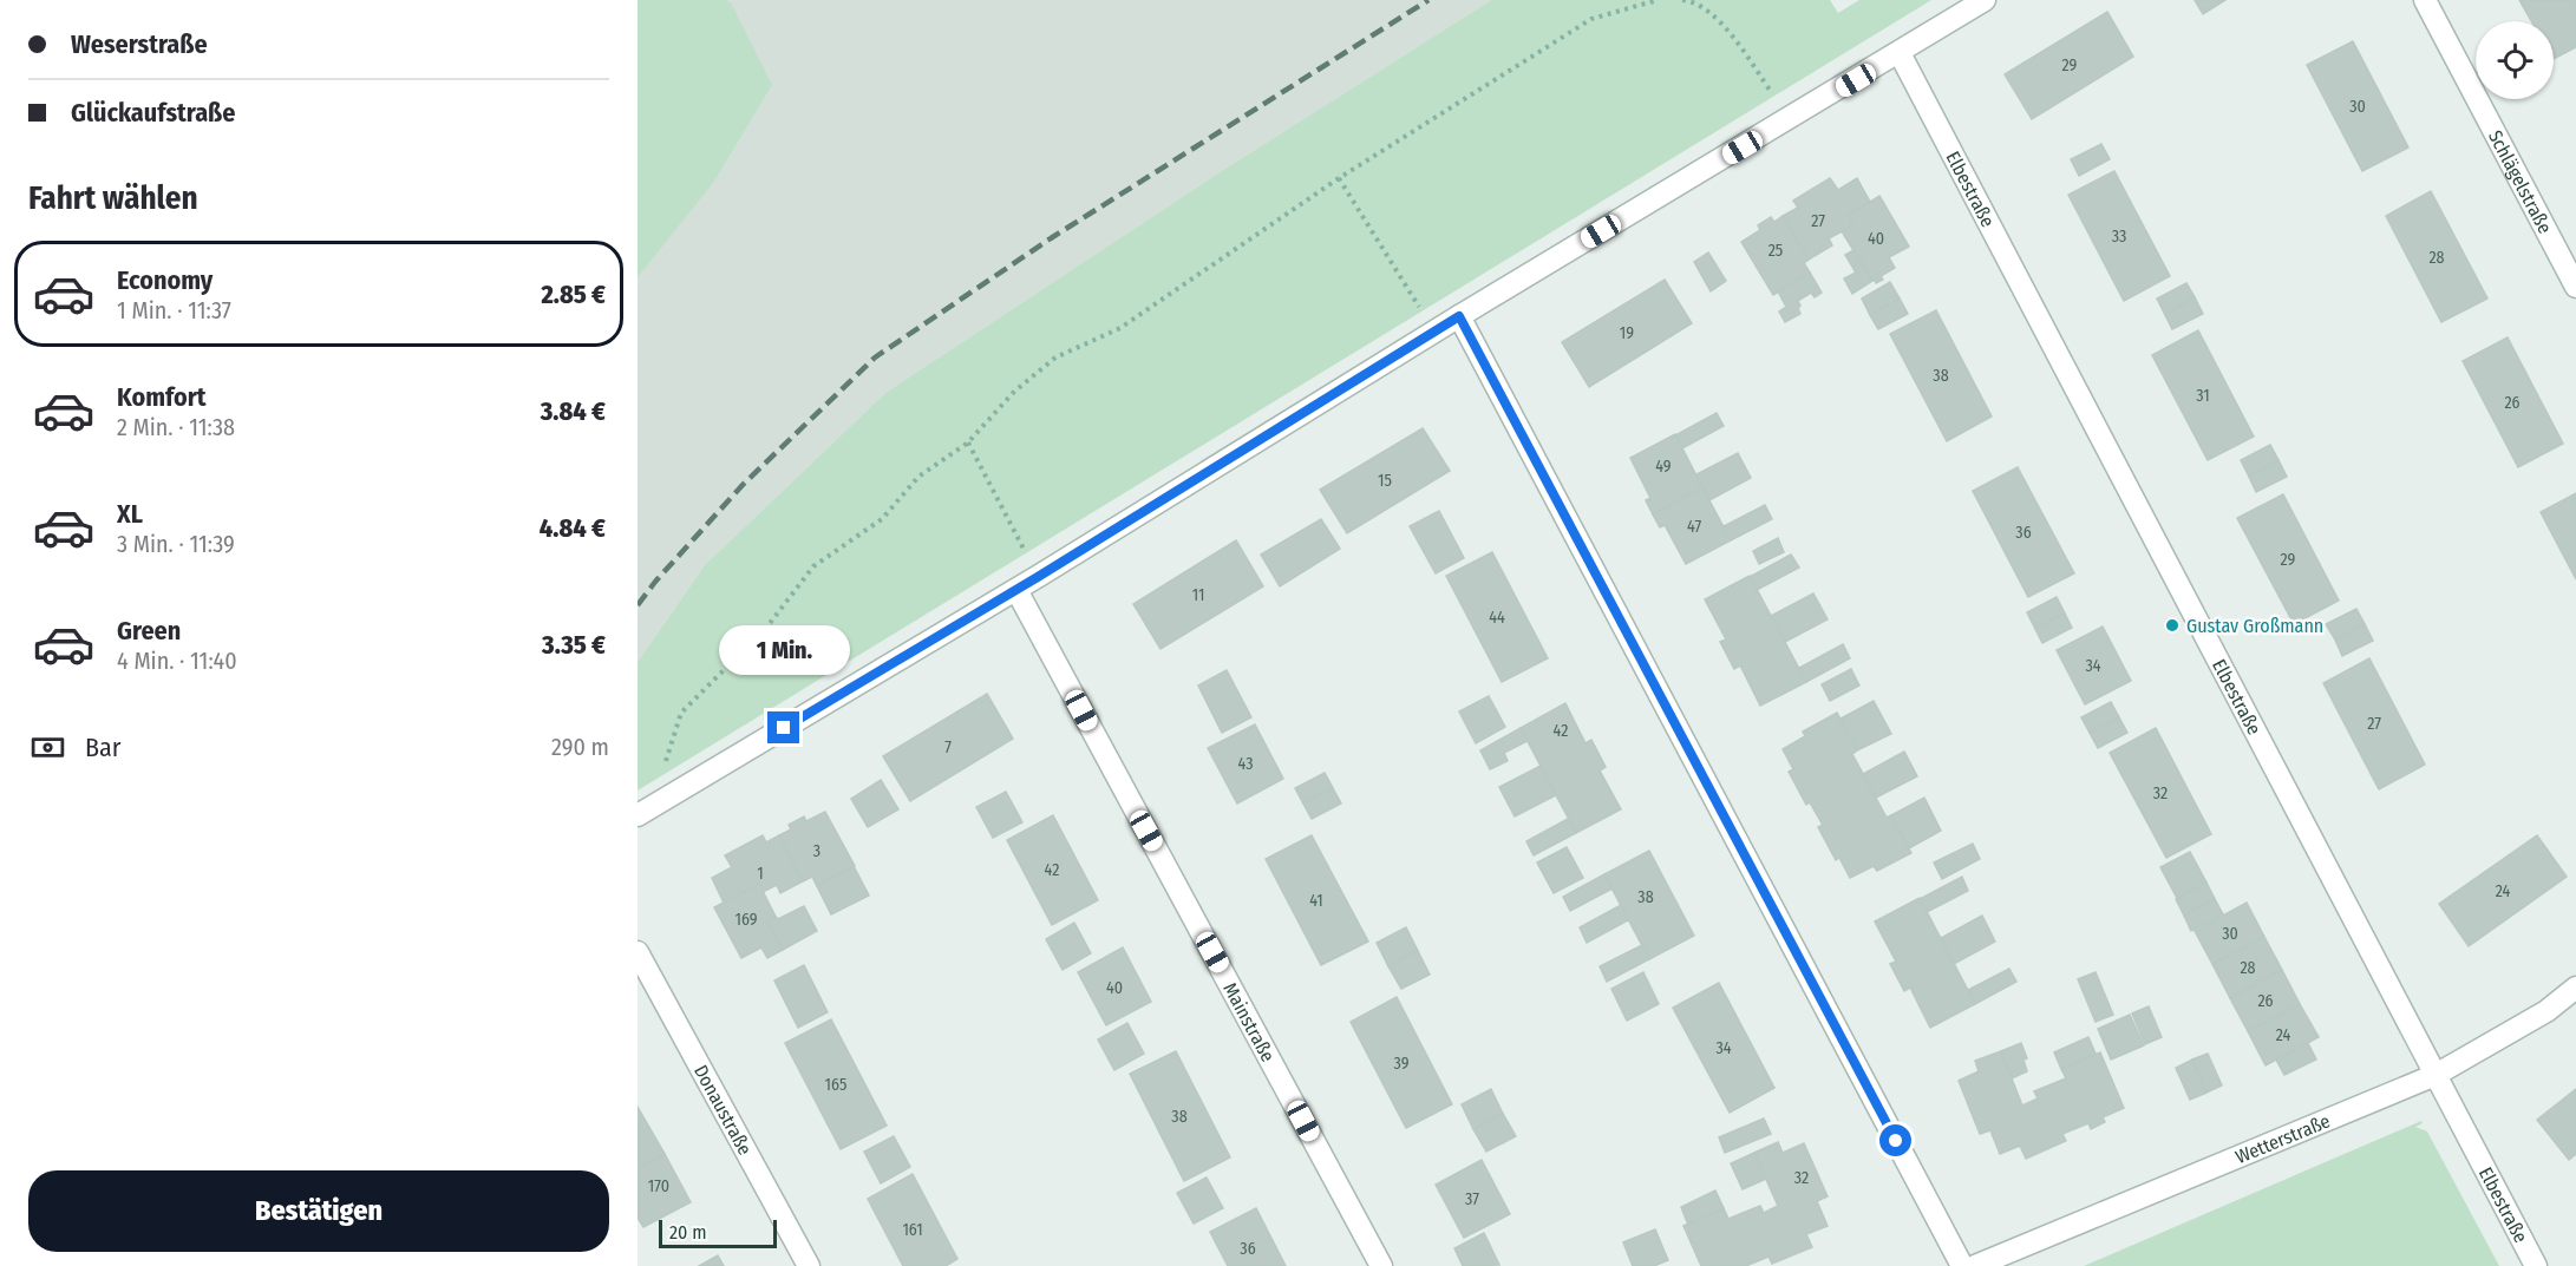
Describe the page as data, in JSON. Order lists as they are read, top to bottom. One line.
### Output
{"streets":{"street":["Schlägelstraße","Elbestraße","Mainstraße","Donaustraße","Wetterstraße"]},"crossings":[["Elbestraße","Wetterstraße"]],"places":["Gustav Großmann"],"house_numbers":["29","30","27","33","40","25","28","19","38","31","26","49","15","47","36","29","11","44","34","27","42","7","43","32","3","42","1","24","38","41","169","30","28","40","26","24","34","39","165","38","32","170","37","161","36"],"scale_bar":"20 m","page":{"banner":["Weserstraße","Glückaufstraße"],"heading":"Fahrt wählen","list":[{"name":"Economy","note":"1 Min. · 11:37","value":"2.85 €"},{"name":"Komfort","note":"2 Min. · 11:38","value":"3.84 €"},{"name":"XL","note":"3 Min. · 11:39","value":"4.84 €"},{"name":"Green","note":"4 Min. · 11:40","value":"3.35 €"}],"bubble":"1 Min.","pay":["Bar","290 m"],"buttons":"Bestätigen","scale":"20 m"}}
